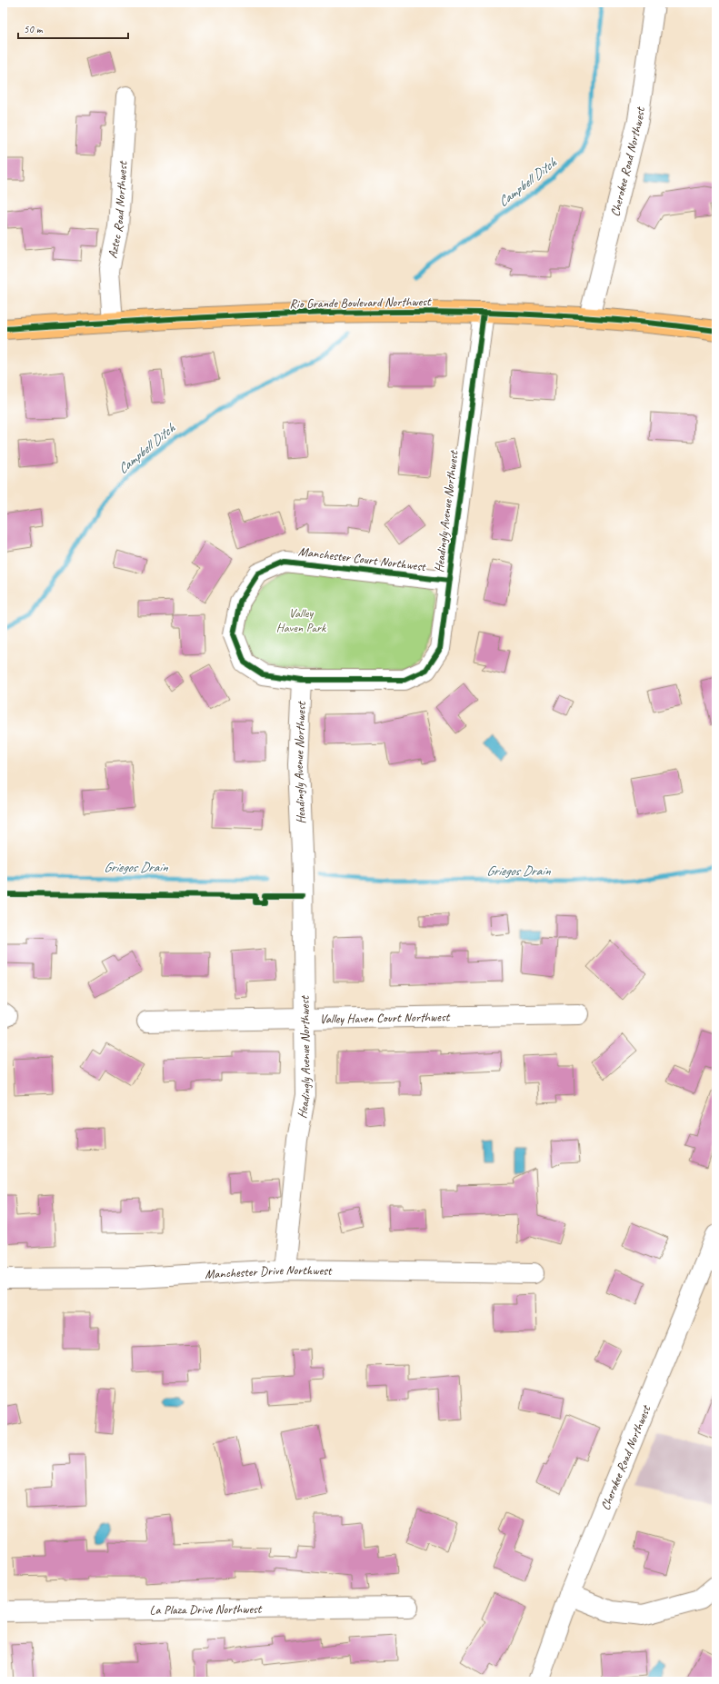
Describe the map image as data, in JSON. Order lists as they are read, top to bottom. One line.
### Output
{"streets":{"main road":["Rio Grande Boulevard Northwest"],"street":["Cherokee Road Northwest","Aztec Road Northwest","Headingly Avenue Northwest","Manchester Court Northwest","Valley Haven Court Northwest","Manchester Drive Northwest","La Plaza Drive Northwest"]},"crossings":[["Cherokee Road Northwest","Rio Grande Boulevard Northwest"],["Aztec Road Northwest","Rio Grande Boulevard Northwest"],["Rio Grande Boulevard Northwest","Headingly Avenue Northwest"],["Headingly Avenue Northwest","Manchester Court Northwest"],["Headingly Avenue Northwest","Valley Haven Court Northwest"],["Headingly Avenue Northwest","Manchester Drive Northwest"]],"water":["Campbell Ditch","Griegos Drain"],"parks":["Valley Haven Park"],"scale_bar":"50 m"}
